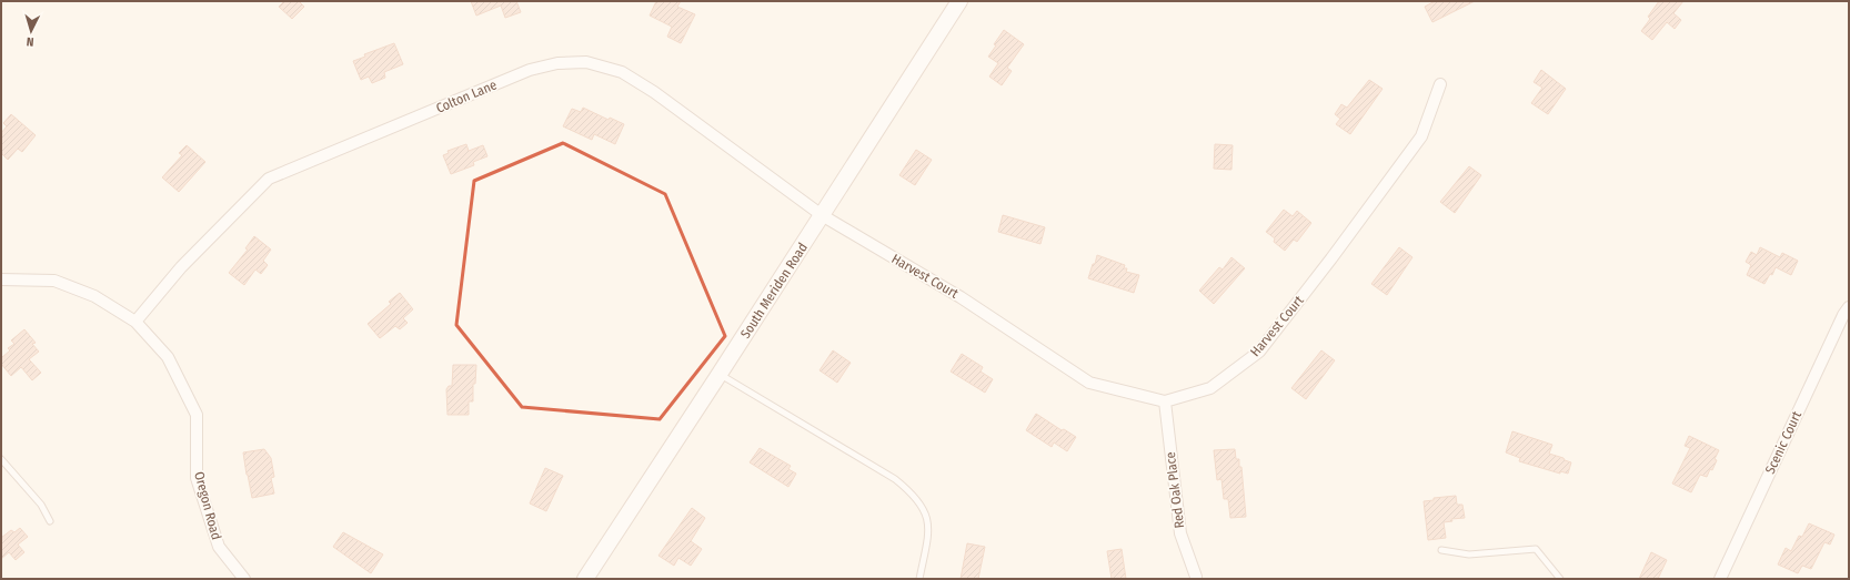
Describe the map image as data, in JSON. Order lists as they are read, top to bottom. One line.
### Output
{"streets":{"main road":["South Meriden Road"],"street":["Colton Lane","Harvest Court","Scenic Court","Red Oak Place","Oregon Road"]},"crossings":[["Colton Lane","Harvest Court"],["Colton Lane","South Meriden Road"],["Colton Lane","Oregon Road"],["Harvest Court","South Meriden Road"],["Harvest Court","Red Oak Place"]],"north":"bottom"}
